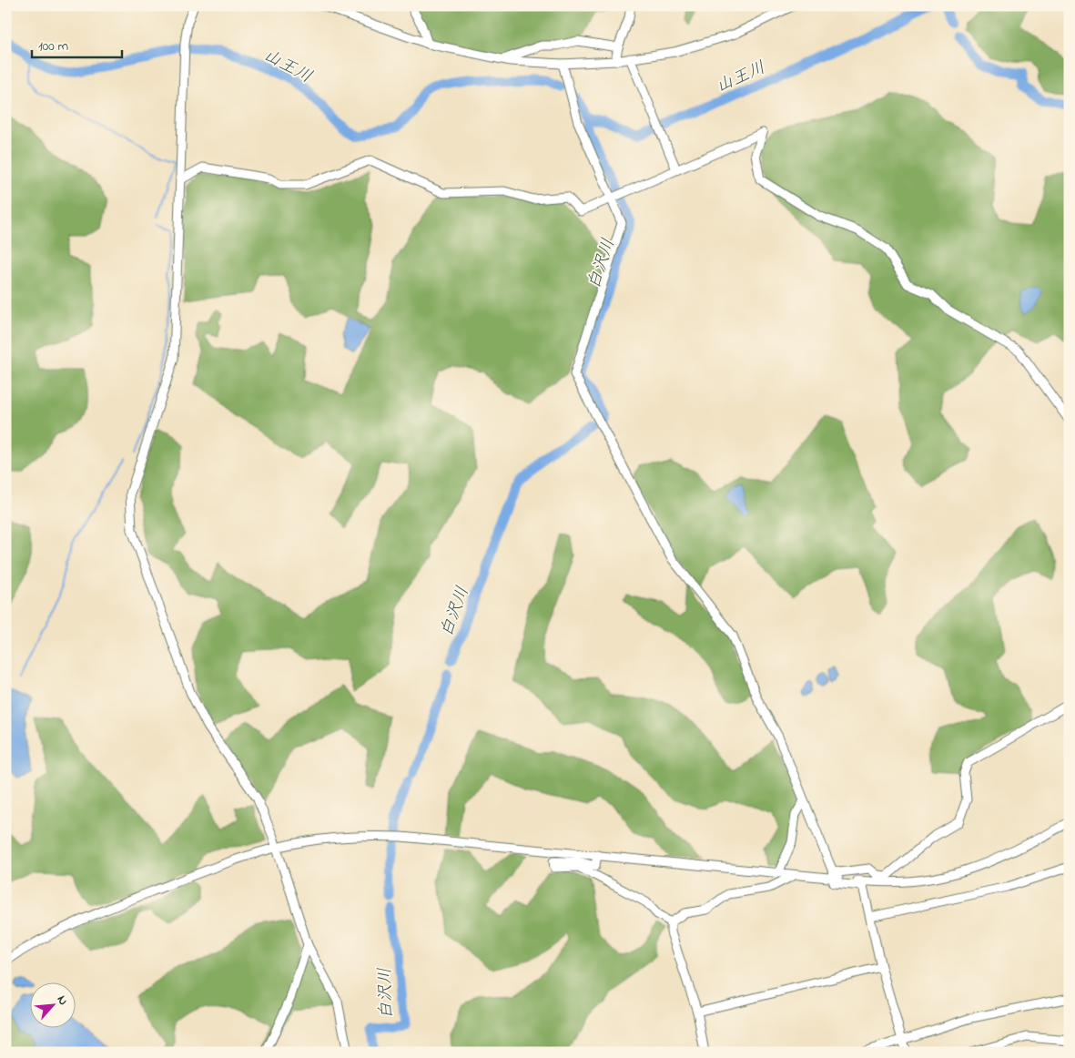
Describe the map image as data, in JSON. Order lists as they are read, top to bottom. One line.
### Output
{"water":["山王川","白沢川"],"scale_bar":"100 m","north":"top right"}
